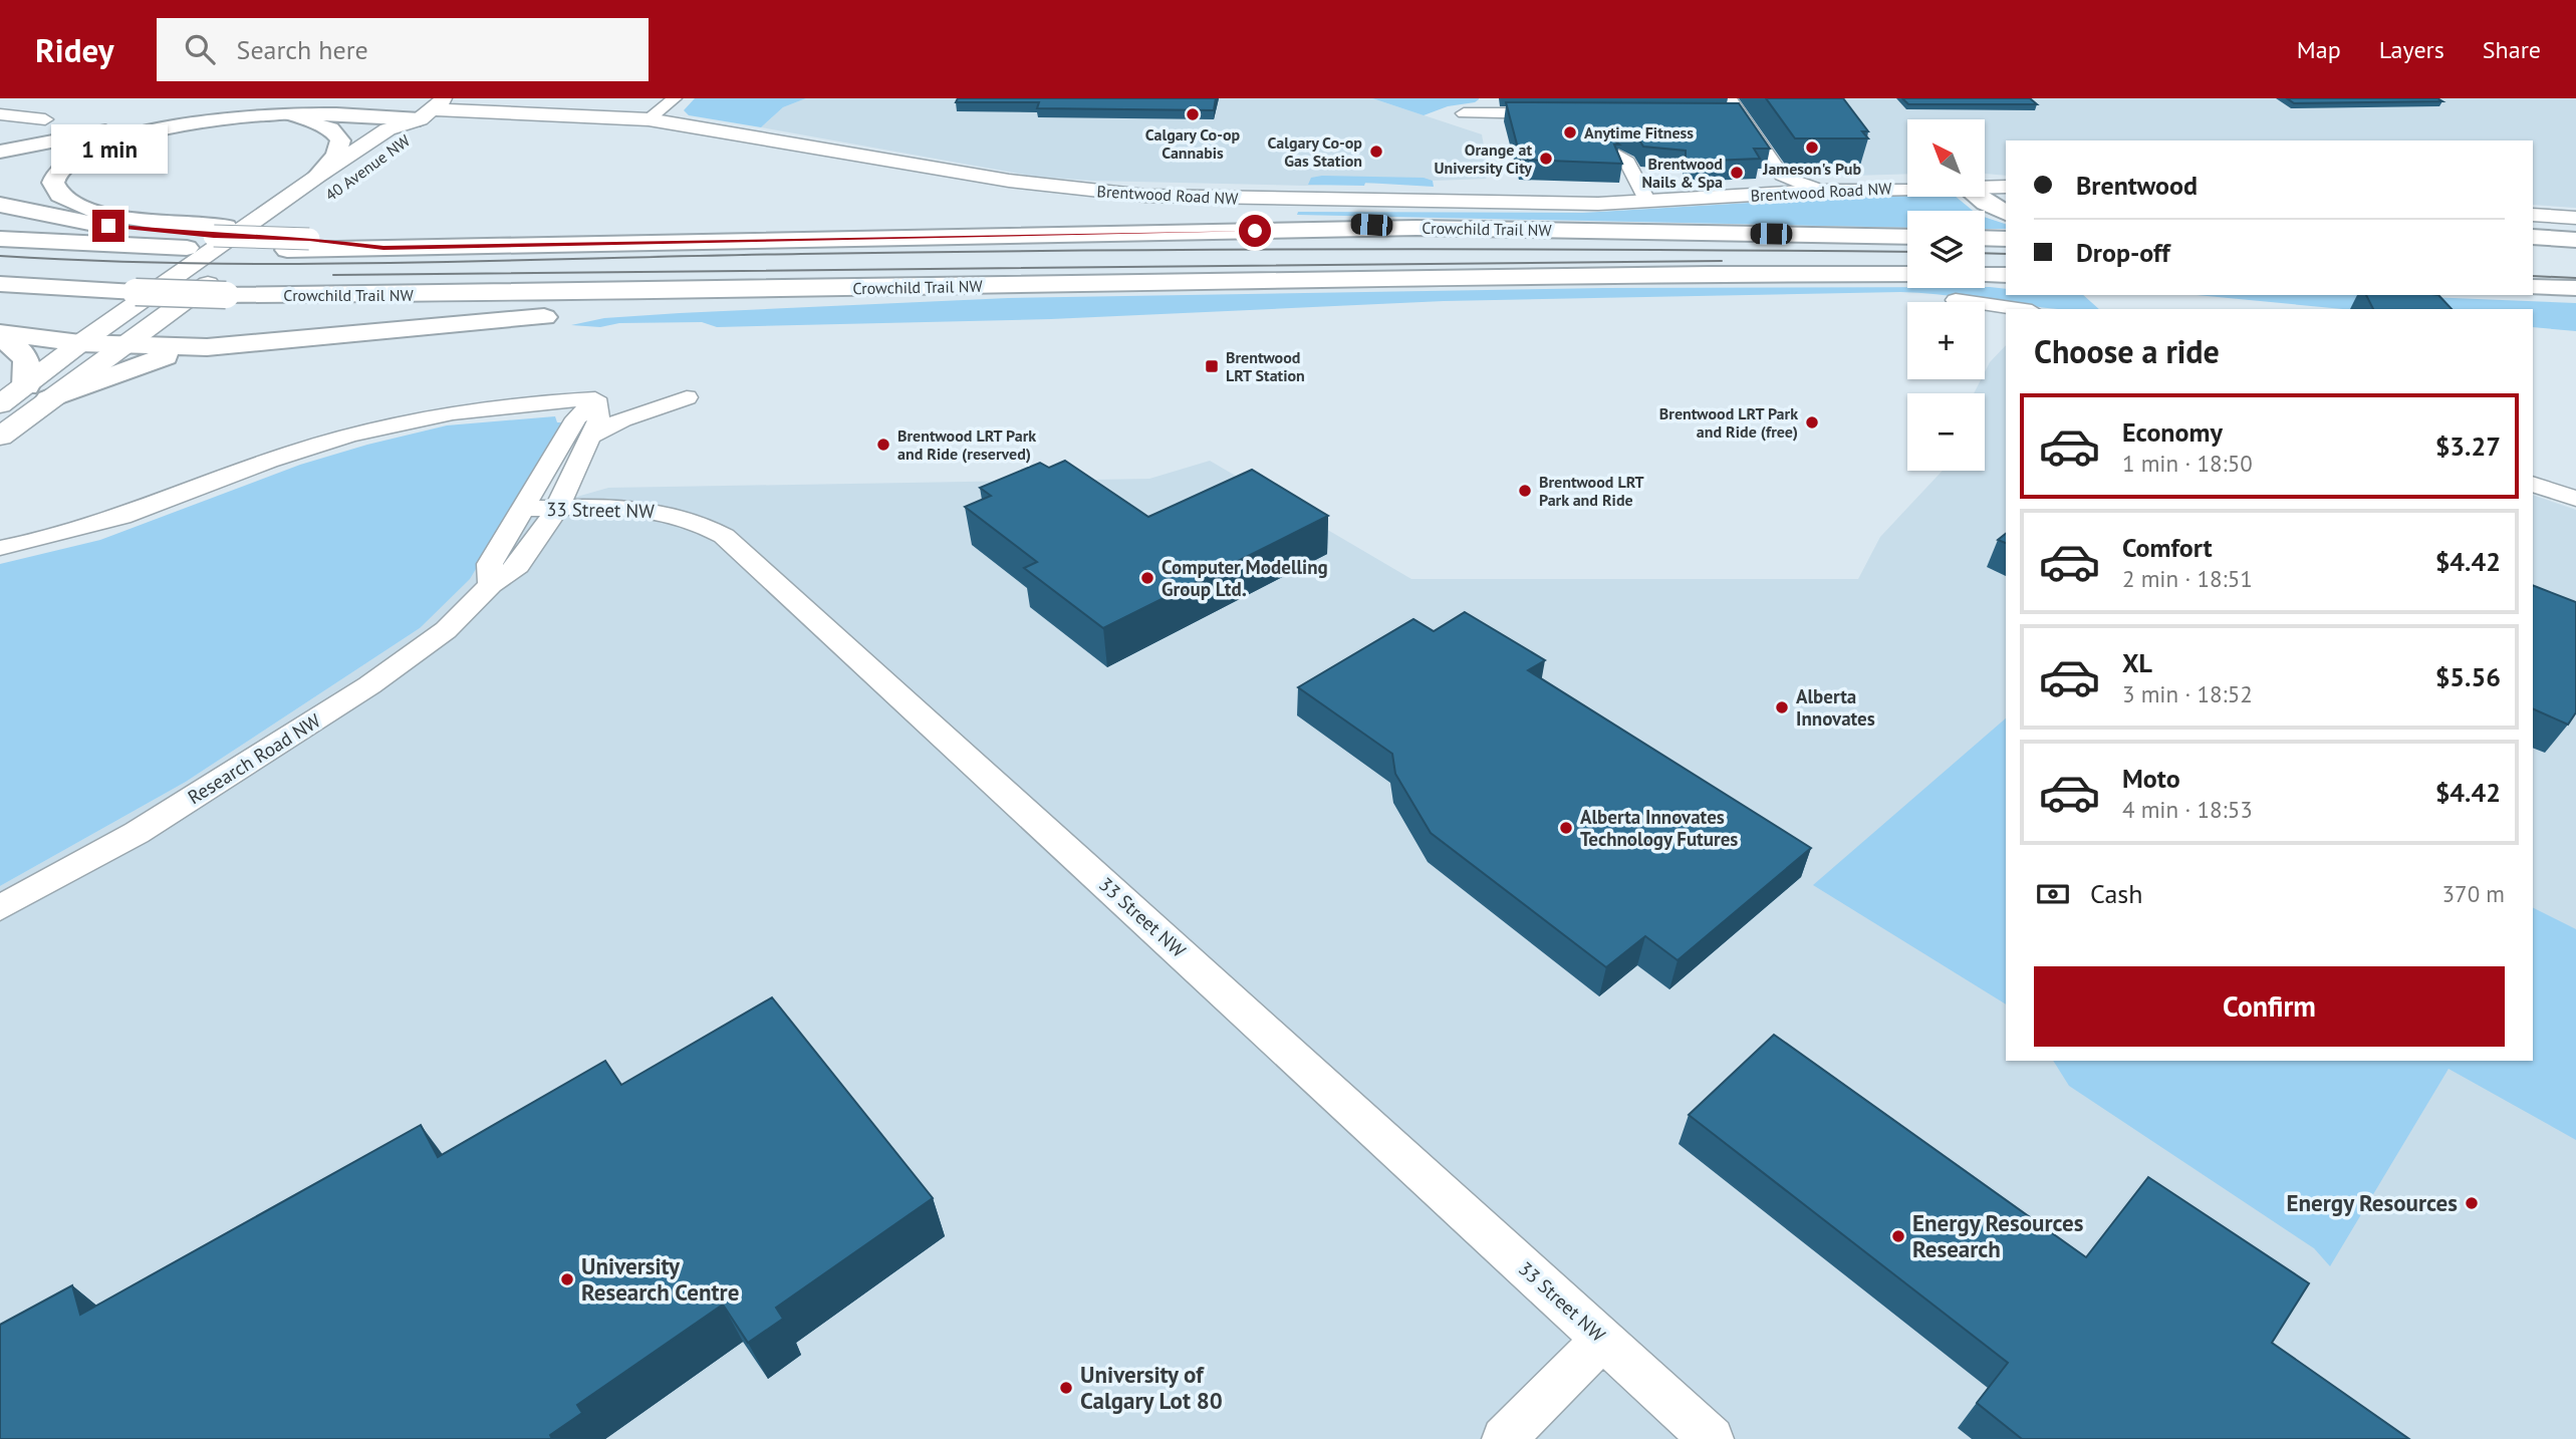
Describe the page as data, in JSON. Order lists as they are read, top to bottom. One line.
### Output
{"streets":{"highway":["Crowchild Trail NW"],"street":["40 Avenue NW","Brentwood Road NW","33 Street NW","Research Road NW"]},"crossings":[["40 Avenue NW","Brentwood Road NW"],["33 Street NW","Research Road NW"]],"places":{"other":["Calgary Co-op Cannabis","Anytime Fitness","Jameson's Pub","Calgary Co-op Gas Station","Orange at University City","Brentwood Nails & Spa","Brentwood LRT Park and Ride (free)","Brentwood LRT Park and Ride (reserved)","Brentwood LRT Park and Ride","Computer Modelling Group Ltd.","Alberta Innovates","Alberta Innovates Technology Futures","Energy Resources","Energy Resources Research","University Research Centre","University of Calgary Lot 80"],"transit":["Brentwood LRT Station"]},"north":"top left","page":{"header":"Ridey","search":"Search here","nav":["Map","Layers","Share"],"map_buttons":["+","−"],"bubble":"1 min","banner":["Brentwood","Drop-off"],"heading":"Choose a ride","list":[{"name":"Economy","note":"1 min · 18:50","value":"$3.27"},{"name":"Comfort","note":"2 min · 18:51","value":"$4.42"},{"name":"XL","note":"3 min · 18:52","value":"$5.56"},{"name":"Moto","note":"4 min · 18:53","value":"$4.42"}],"pay":["Cash","370 m"],"buttons":"Confirm"}}
